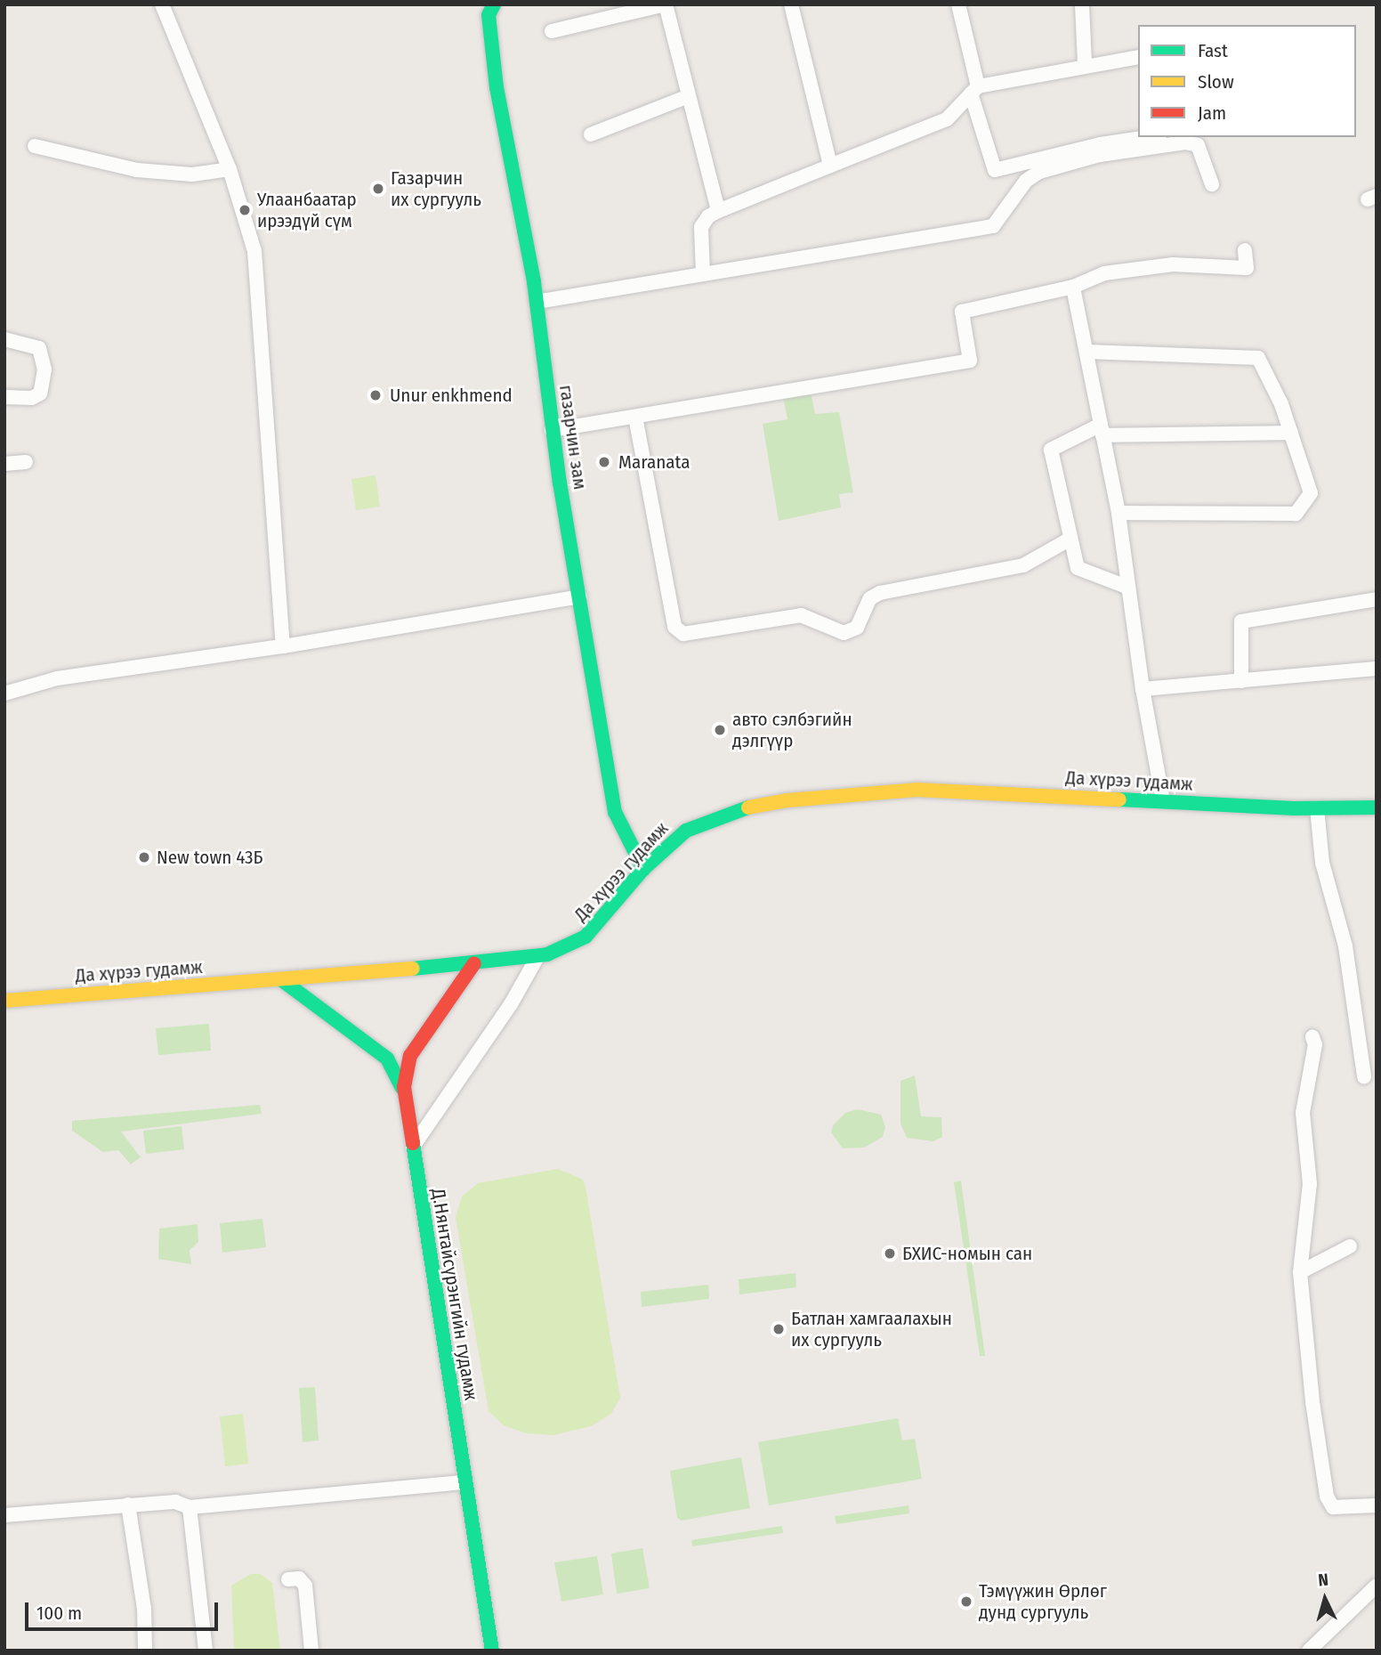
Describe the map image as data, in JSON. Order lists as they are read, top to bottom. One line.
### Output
{"streets":{"main road":["газарчин зам","Да хүрээ гудамж","Д.Нянтайсүрэнгийн гудамж"]},"crossings":[["газарчин зам","Да хүрээ гудамж"],["Да хүрээ гудамж","Д.Нянтайсүрэнгийн гудамж"]],"places":["Газарчин их сургууль","Улаанбаатар ирээдүй сүм","Unur enkhmend","Maranata","авто сэлбэгийн дэлгүүр","New town 43Б","БХИС-номын сан","Батлан хамгаалахын их сургууль","Тэмүүжин Өрлөг дунд сургууль"],"legend":["Fast","Slow","Jam"],"scale_bar":"100 m","north":"top"}
